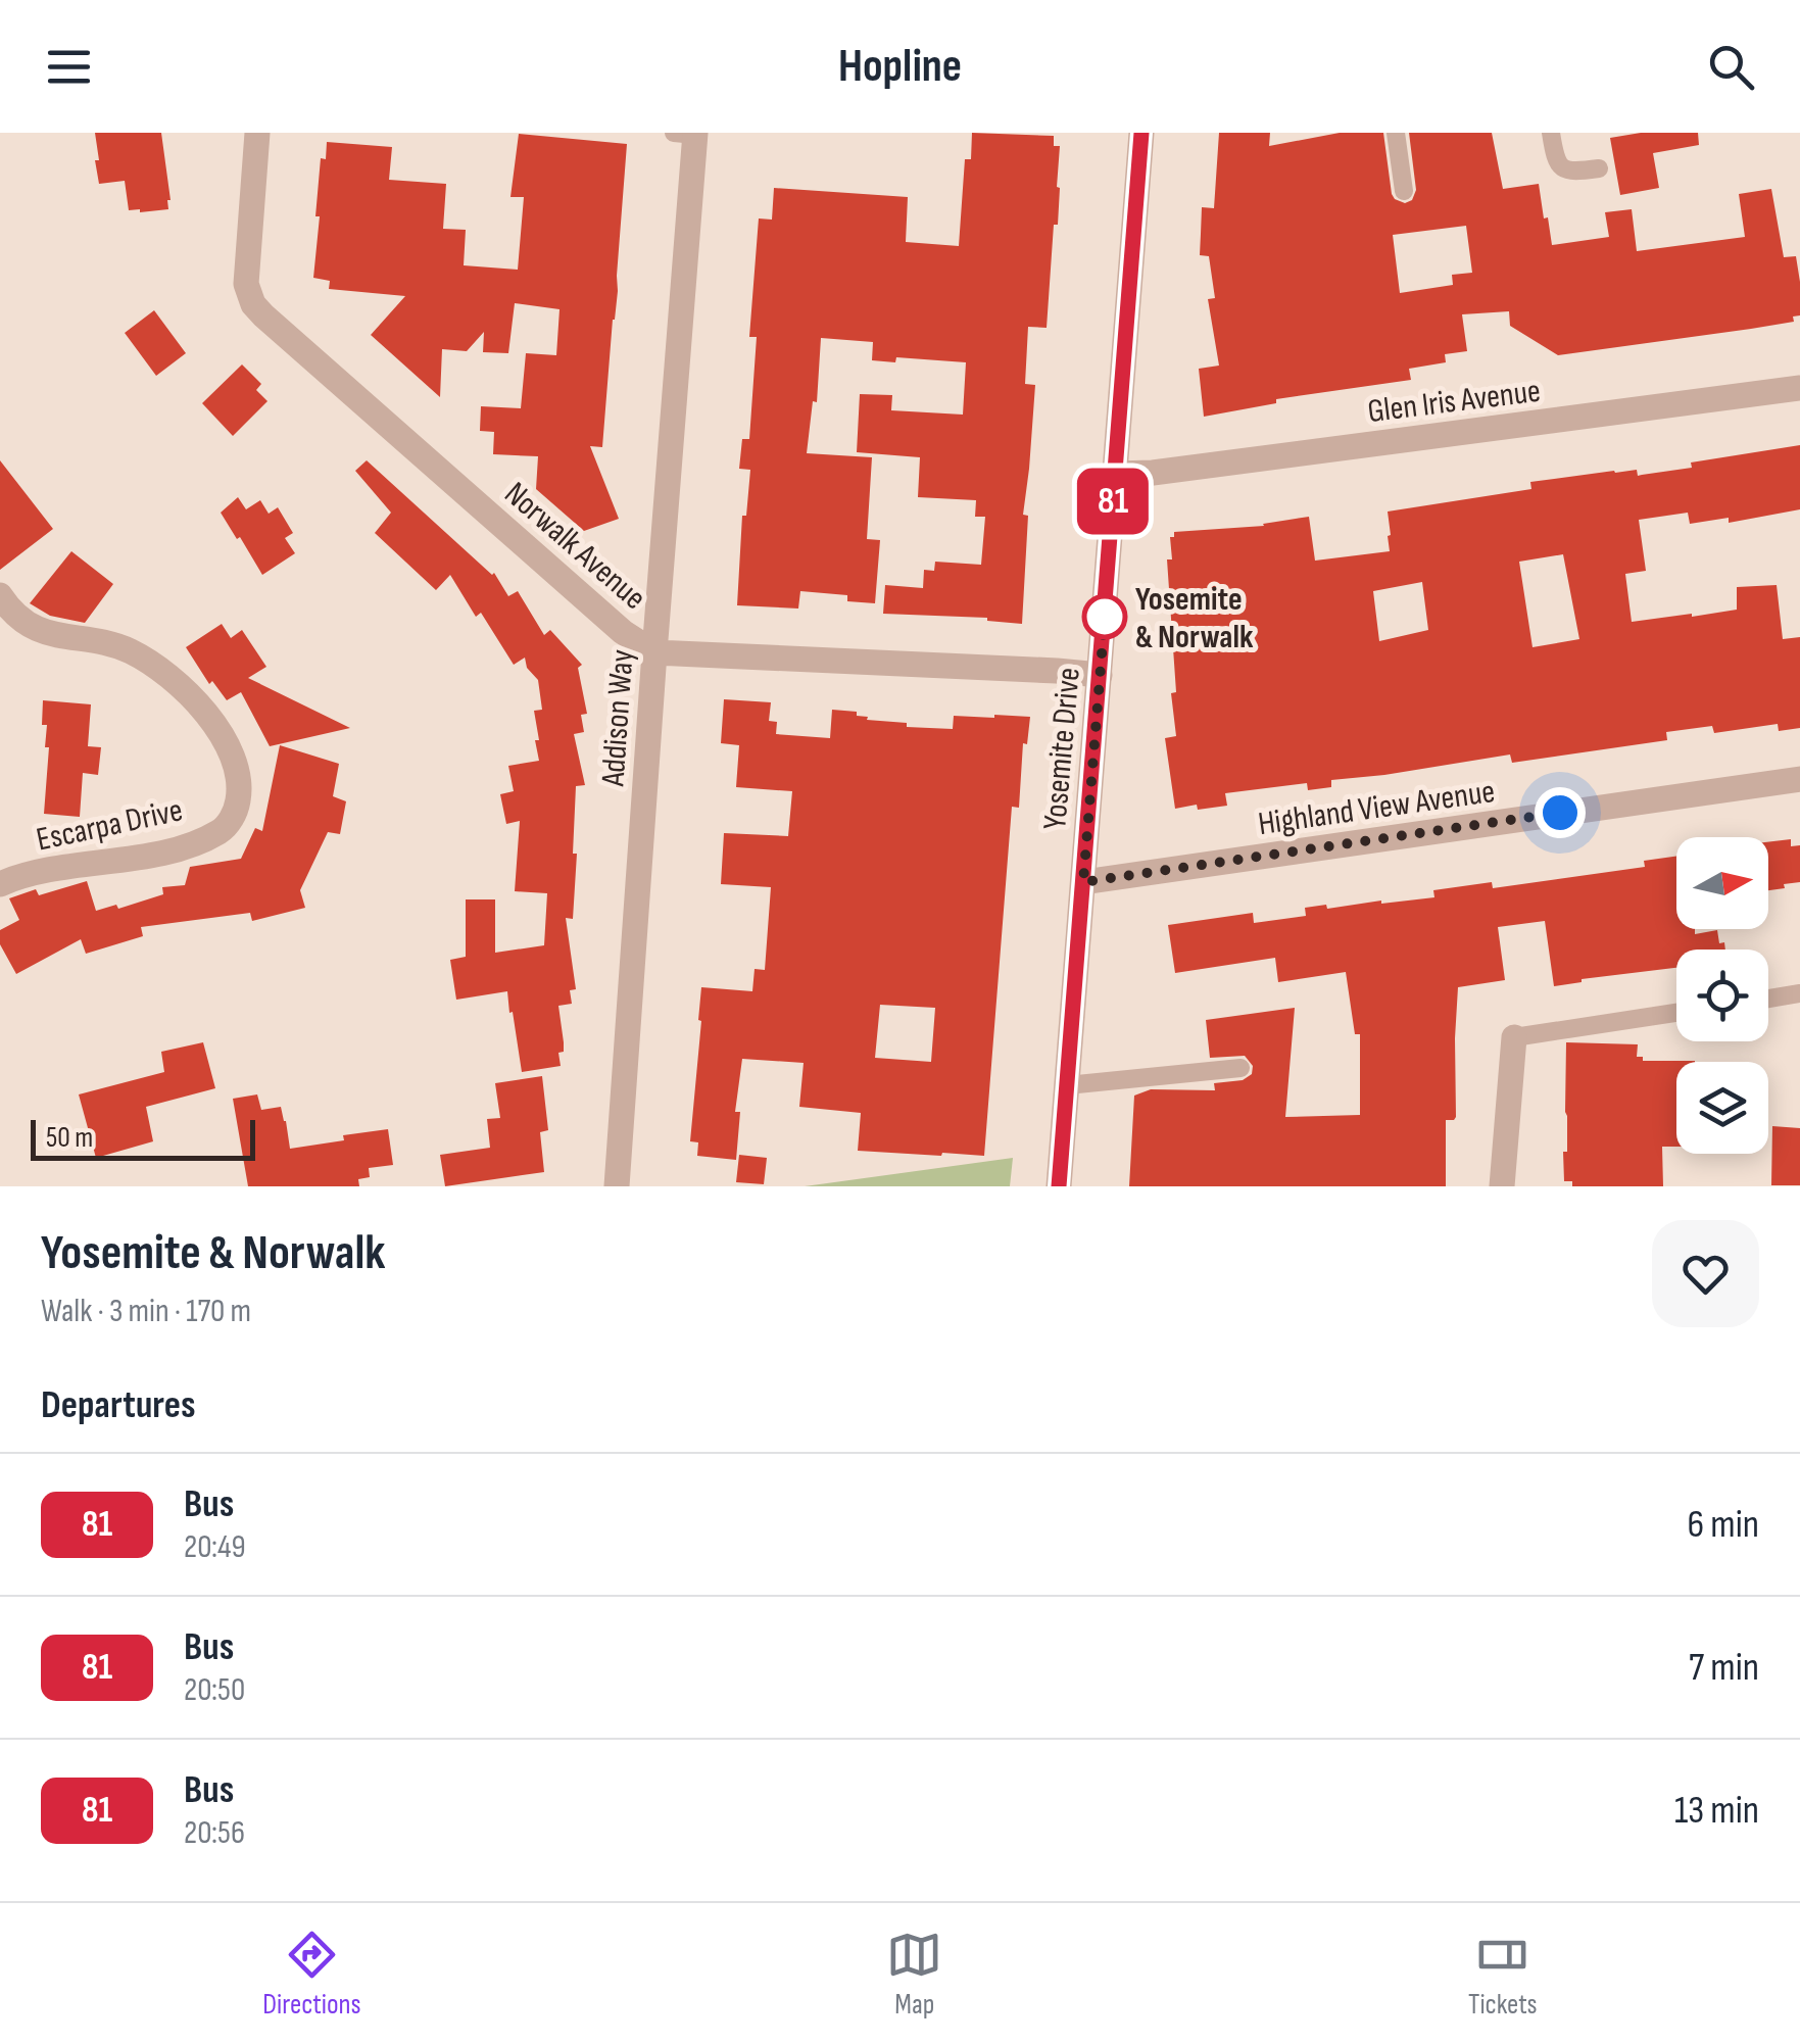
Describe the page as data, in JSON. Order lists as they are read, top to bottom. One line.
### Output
{"streets":{"street":["Glen Iris Avenue","Norwalk Avenue","Addison Way","Yosemite Drive","Highland View Avenue","Escarpa Drive"]},"crossings":[["Glen Iris Avenue","Yosemite Drive"],["Norwalk Avenue","Addison Way"],["Norwalk Avenue","Yosemite Drive"],["Yosemite Drive","Highland View Avenue"]],"places":["Yosemite & Norwalk"],"lines":["bus line 81"],"scale_bar":"50 m","north":"right","page":{"header":"Hopline","on_map":"81","scale":"50 m","heading":[["Yosemite & Norwalk","Walk · 3 min · 170 m"],"Departures"],"list":[{"mark":"81","name":"Bus","note":"20:49","value":"6 min"},{"mark":"81","name":"Bus","note":"20:50","value":"7 min"},{"mark":"81","name":"Bus","note":"20:56","value":"13 min"}],"tabs":["Directions","Map","Tickets"]}}
